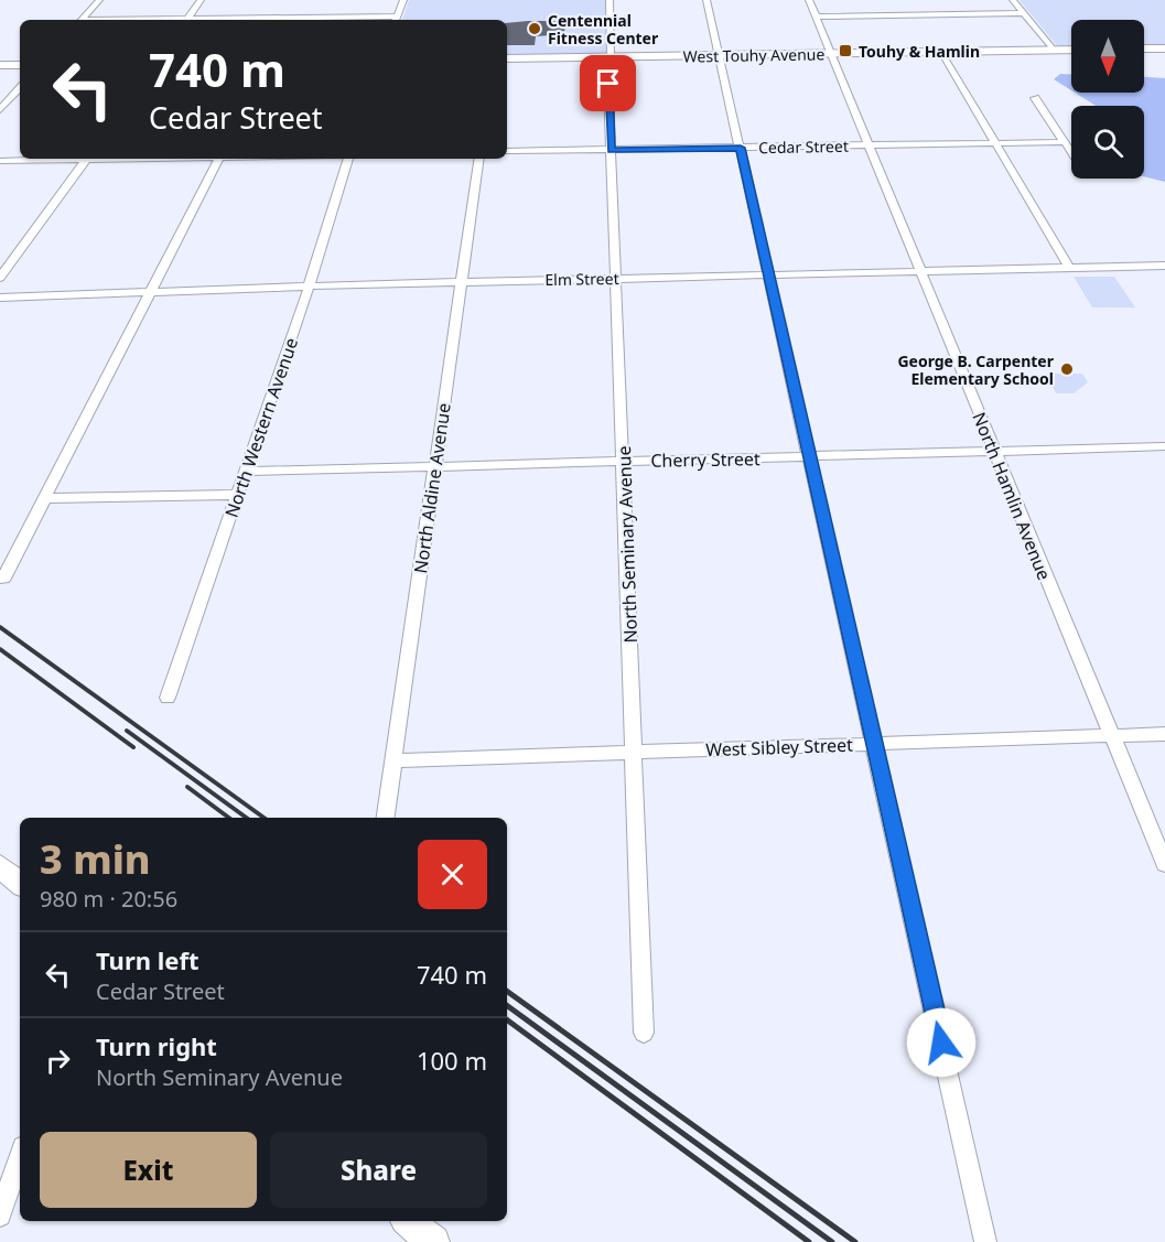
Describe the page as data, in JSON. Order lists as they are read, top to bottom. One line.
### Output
{"streets":{"main road":["West Touhy Avenue"],"street":["Cedar Street","Elm Street","North Western Avenue","Cherry Street","North Aldine Avenue","North Hamlin Avenue","North Seminary Avenue","West Sibley Street"]},"crossings":[["West Touhy Avenue","North Hamlin Avenue"],["West Touhy Avenue","North Seminary Avenue"],["Cedar Street","North Hamlin Avenue"],["Cedar Street","North Seminary Avenue"],["Elm Street","North Western Avenue"],["Elm Street","North Aldine Avenue"],["Elm Street","North Hamlin Avenue"],["Elm Street","North Seminary Avenue"],["North Western Avenue","Cherry Street"],["Cherry Street","North Aldine Avenue"],["Cherry Street","North Hamlin Avenue"],["Cherry Street","North Seminary Avenue"],["North Aldine Avenue","West Sibley Street"],["North Hamlin Avenue","West Sibley Street"],["North Seminary Avenue","West Sibley Street"]],"places":{"other":["Centennial Fitness Center","George B. Carpenter Elementary School"],"transit":["Touhy & Hamlin"]},"north":"bottom","page":{"turn":["740 m","Cedar Street"],"heading":["3 min","980 m · 20:56"],"list":[{"name":"Turn left","note":"Cedar Street","value":"740 m"},{"name":"Turn right","note":"North Seminary Avenue","value":"100 m"}],"buttons":["Exit","Share"]}}
